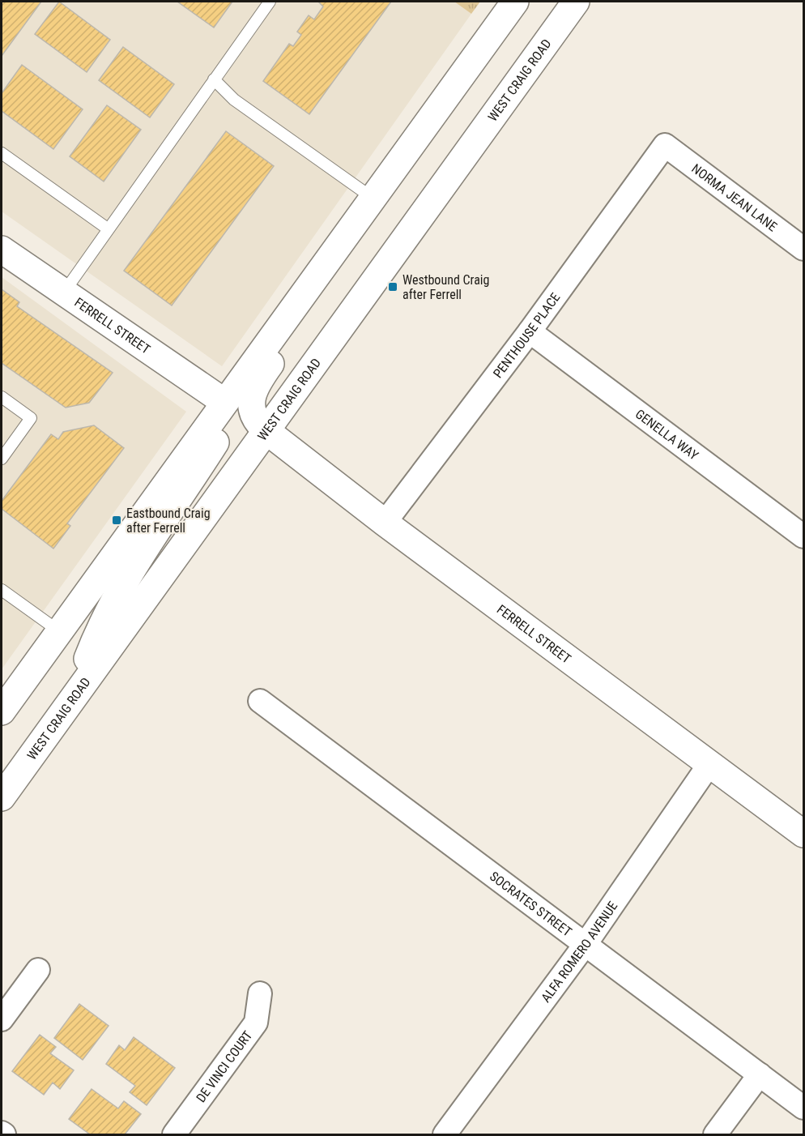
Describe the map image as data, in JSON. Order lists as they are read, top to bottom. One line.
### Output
{"streets":{"main road":["WEST CRAIG ROAD","FERRELL STREET"],"street":["NORMA JEAN LANE","PENTHOUSE PLACE","GENELLA WAY","SOCRATES STREET","ALFA ROMERO AVENUE","DE VINCI COURT"]},"crossings":[["WEST CRAIG ROAD","FERRELL STREET"],["NORMA JEAN LANE","PENTHOUSE PLACE"],["FERRELL STREET","PENTHOUSE PLACE"],["FERRELL STREET","ALFA ROMERO AVENUE"],["PENTHOUSE PLACE","GENELLA WAY"],["SOCRATES STREET","ALFA ROMERO AVENUE"]],"places":{"transit":["Westbound Craig after Ferrell","Eastbound Craig after Ferrell"]}}
